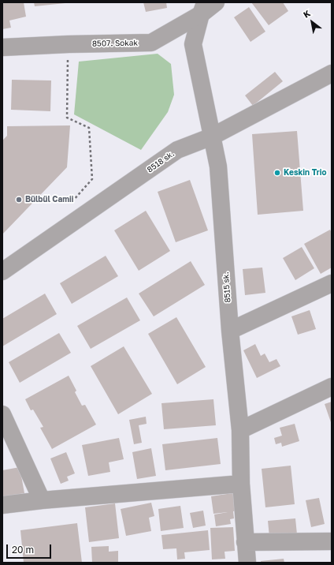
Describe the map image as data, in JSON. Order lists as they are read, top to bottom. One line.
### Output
{"streets":{"street":["8507. Sokak","8518 sk.","8515 sk."]},"crossings":[["8507. Sokak","8515 sk."],["8518 sk.","8515 sk."]],"places":["Keskin Trio","Bülbül Camii"],"scale_bar":"20 m","north":"top left"}
